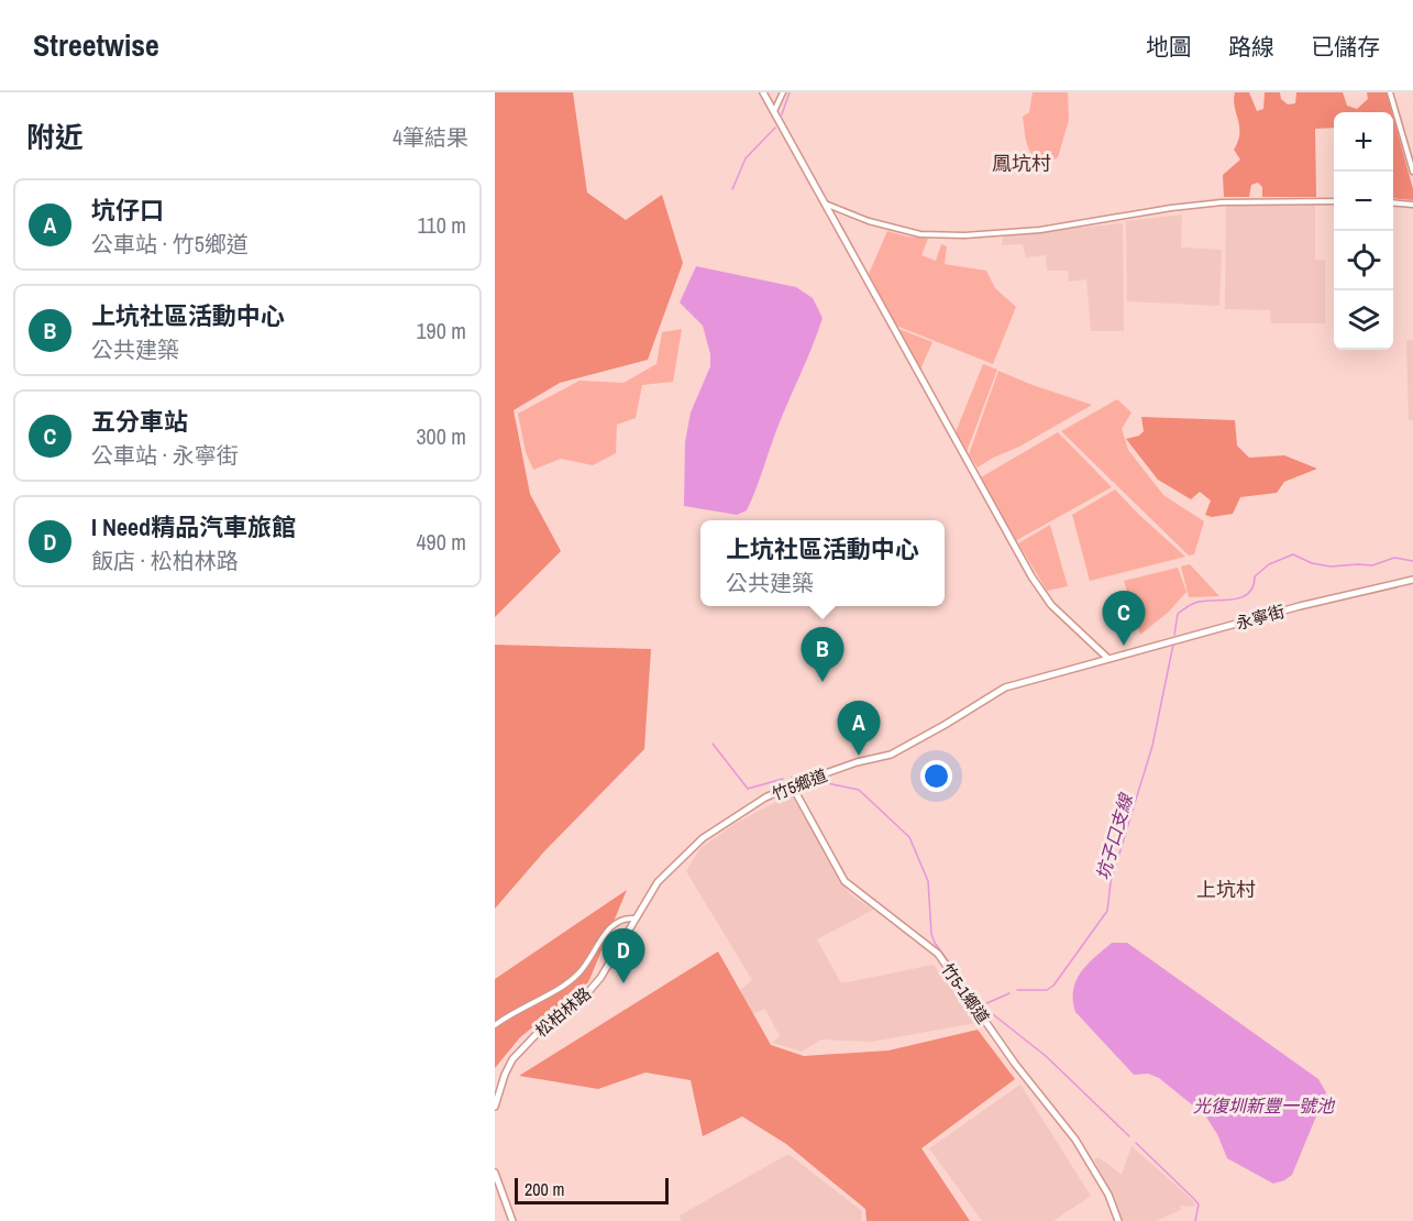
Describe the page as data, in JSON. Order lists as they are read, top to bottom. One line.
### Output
{"streets":{"street":["永寧街","竹5鄉道","竹5-1鄉道","松柏林路"]},"crossings":[["永寧街","竹5鄉道"],["竹5鄉道","竹5-1鄉道"],["竹5鄉道","松柏林路"]],"districts":["鳳坑村","上坑村"],"water":["坑子口支線","光復圳新豐一號池"],"scale_bar":"200 m","page":{"header":"Streetwise","nav":["地圖","路線","已儲存"],"heading":["附近","4筆結果"],"map_buttons":["+","−"],"list":[{"mark":"A","name":"坑仔口","note":"公車站 · 竹5鄉道","value":"110 m"},{"mark":"B","name":"上坑社區活動中心","note":"公共建築","value":"190 m"},{"mark":"C","name":"五分車站","note":"公車站 · 永寧街","value":"300 m"},{"mark":"D","name":"I Need精品汽車旅館","note":"飯店 · 松柏林路","value":"490 m"}],"popup":["上坑社區活動中心","公共建築"],"pins":["C","B","A","D"],"scale":"200 m"}}
